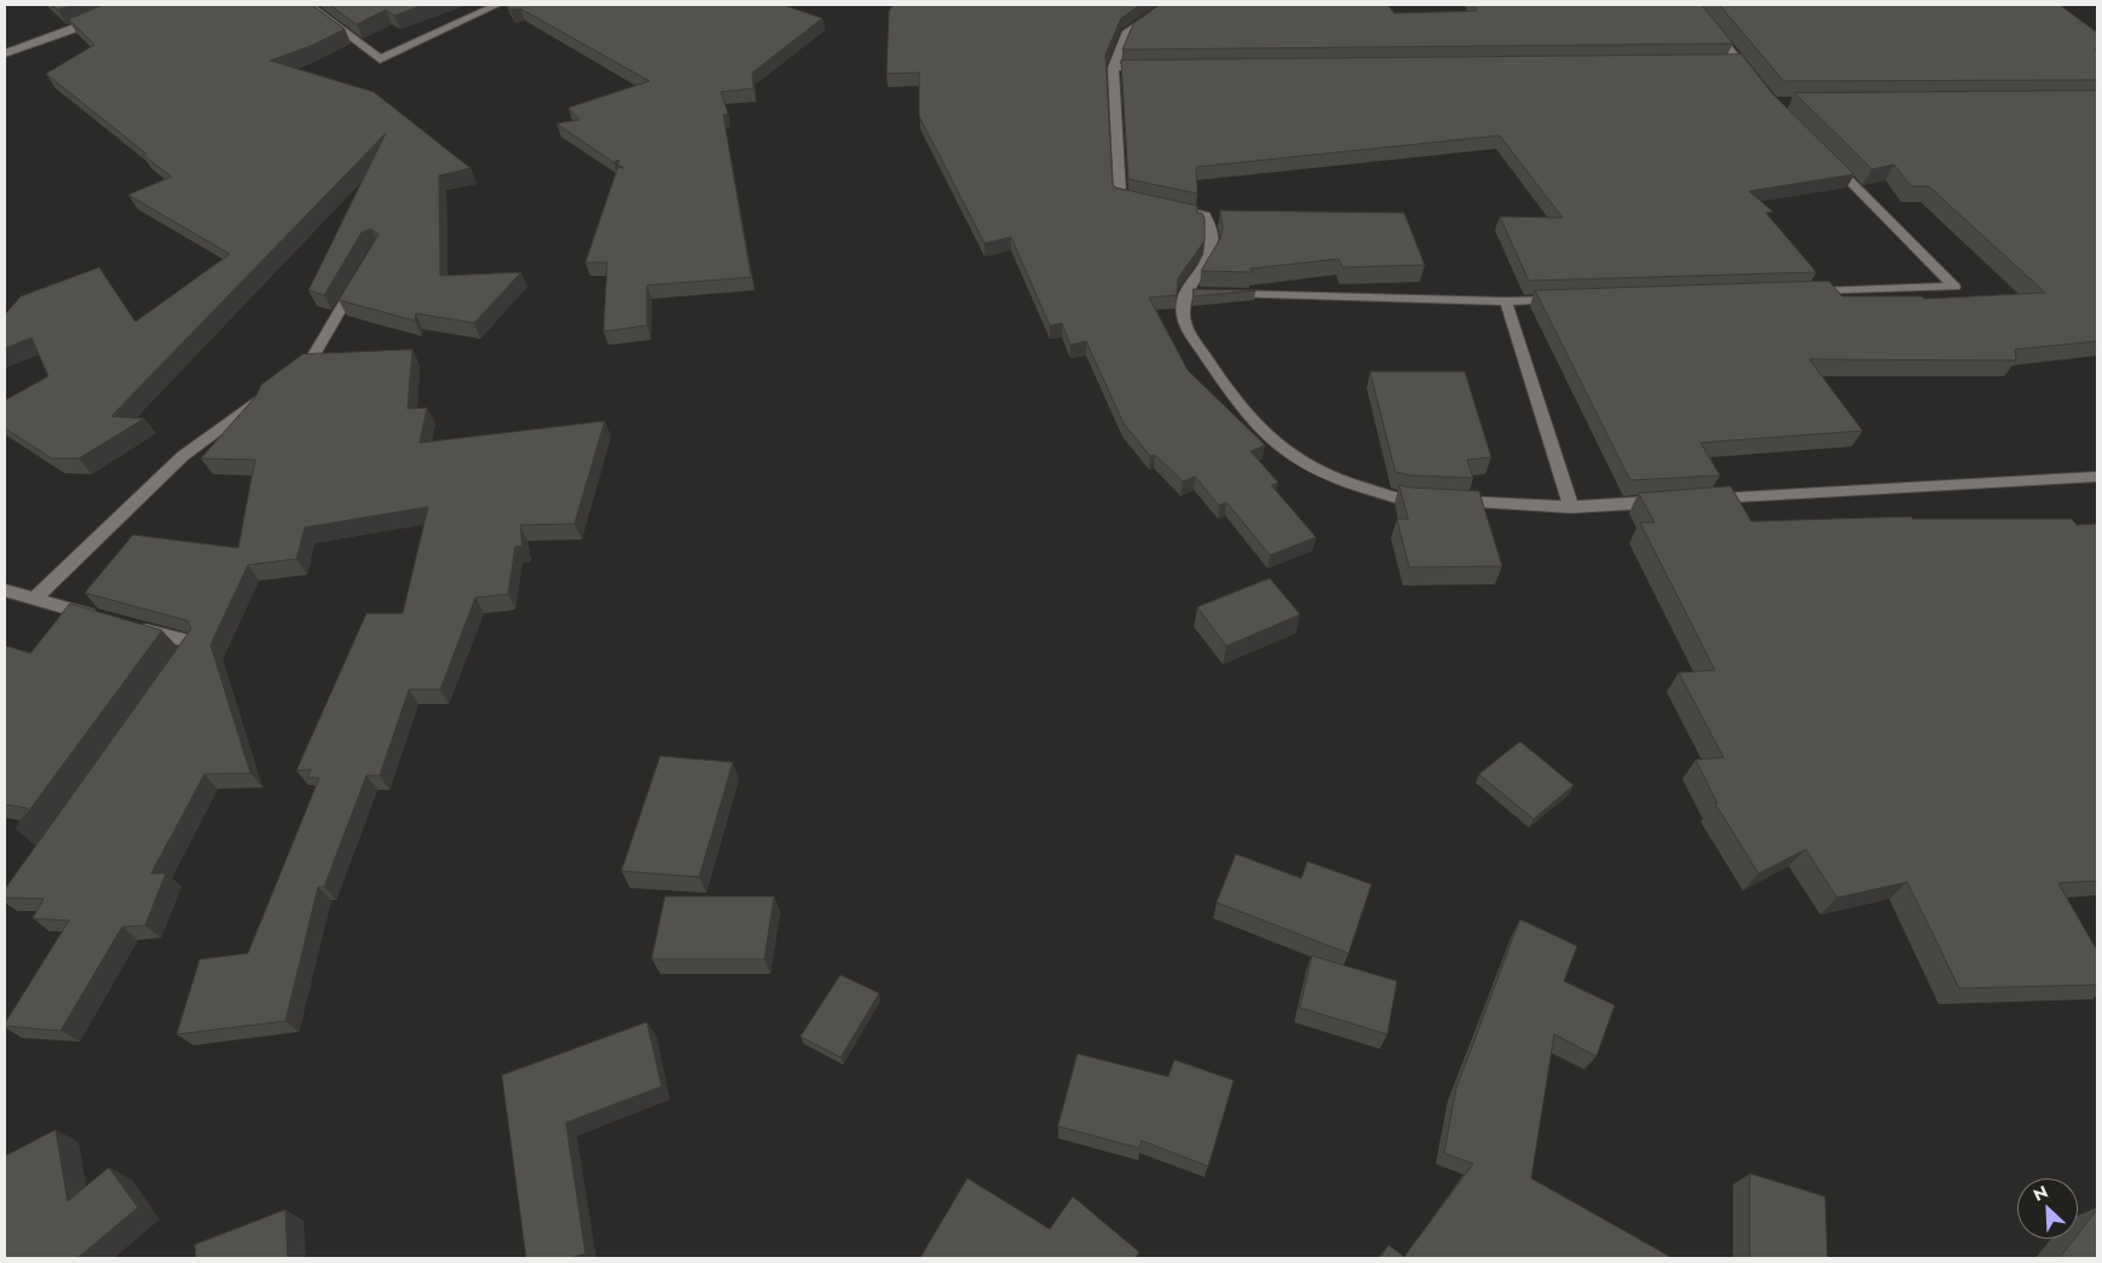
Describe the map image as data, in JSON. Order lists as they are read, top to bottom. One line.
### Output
{"north":"top left"}
